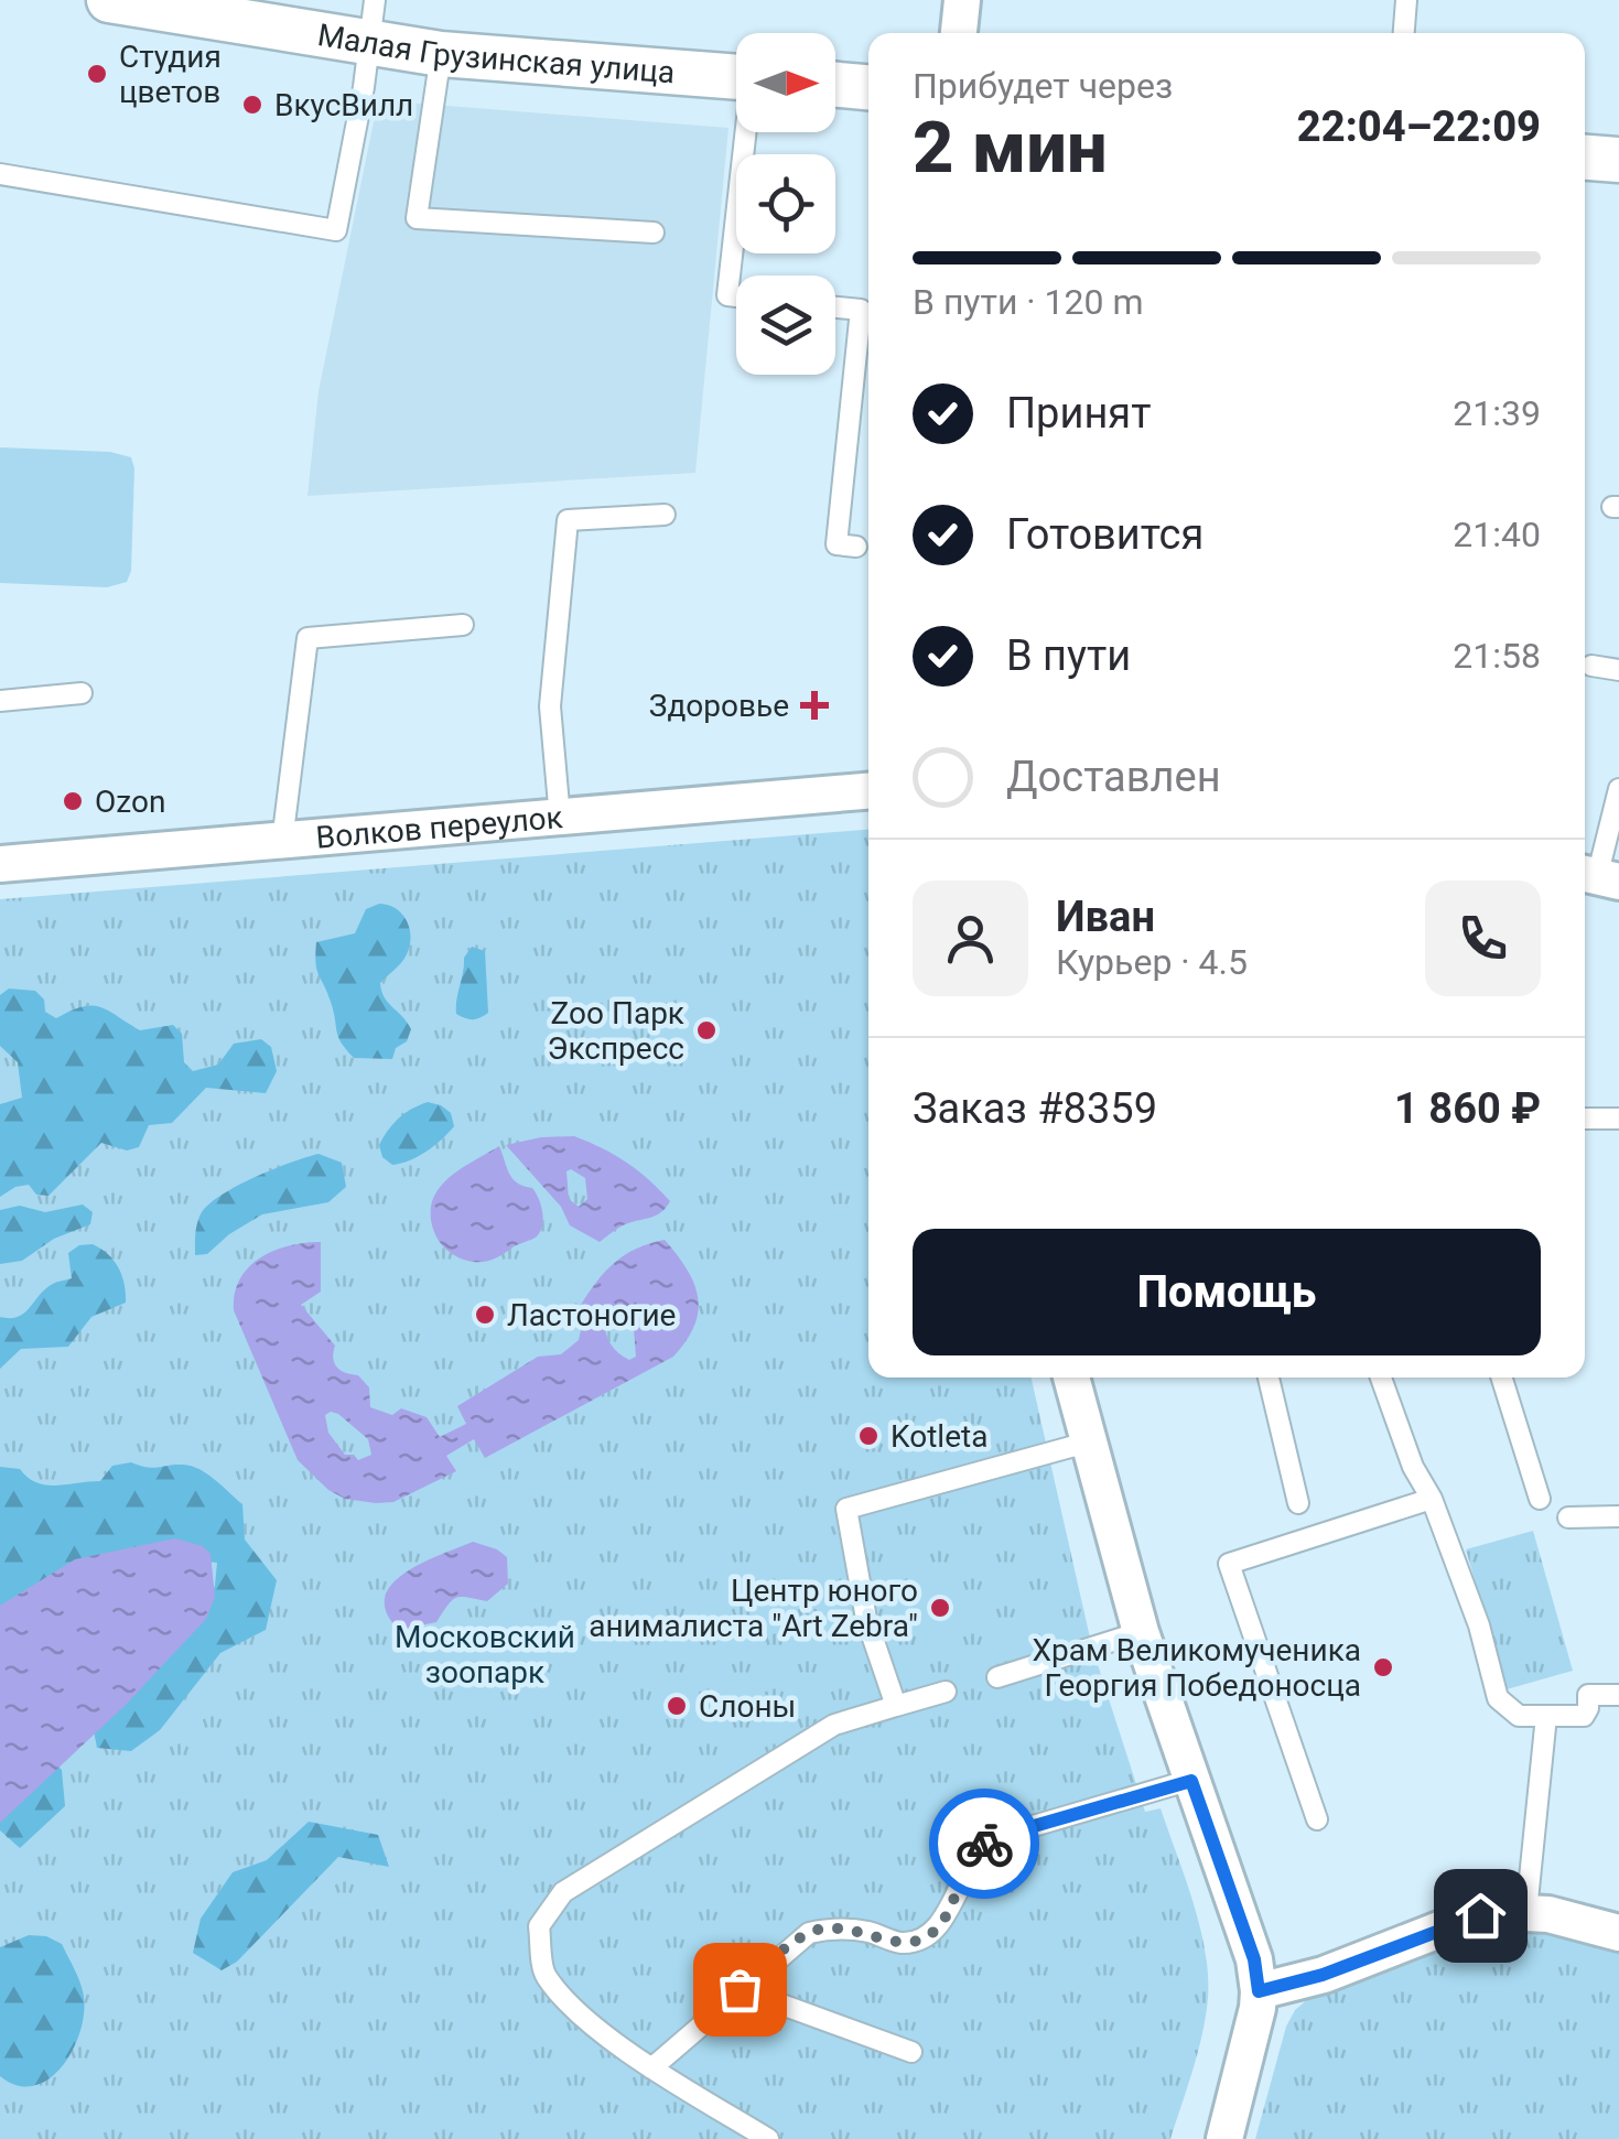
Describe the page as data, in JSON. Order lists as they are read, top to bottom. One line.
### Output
{"streets":{"street":["Малая Грузинская улица","Волков переулок"]},"parks":["Московский зоопарк"],"places":{"other":["Студия цветов","ВкусВилл","Ozon","Zoo Парк Экспресс","Ластоногие","Kotleta","Центр юного анималиста \"Art Zebra\"","Храм Великомученика Георгия Победоносца","Слоны"],"health":["Здоровье"]},"north":"right","page":{"heading":["2 мин","Прибудет через","22:04–22:09"],"panel":["Иван","Курьер · 4.5","Заказ #8359","1 860 ₽"],"bar":"В пути · 120 m","list":[["Принят","21:39"],["Готовится","21:40"],["В пути","21:58"],"Доставлен"],"buttons":"Помощь"}}
